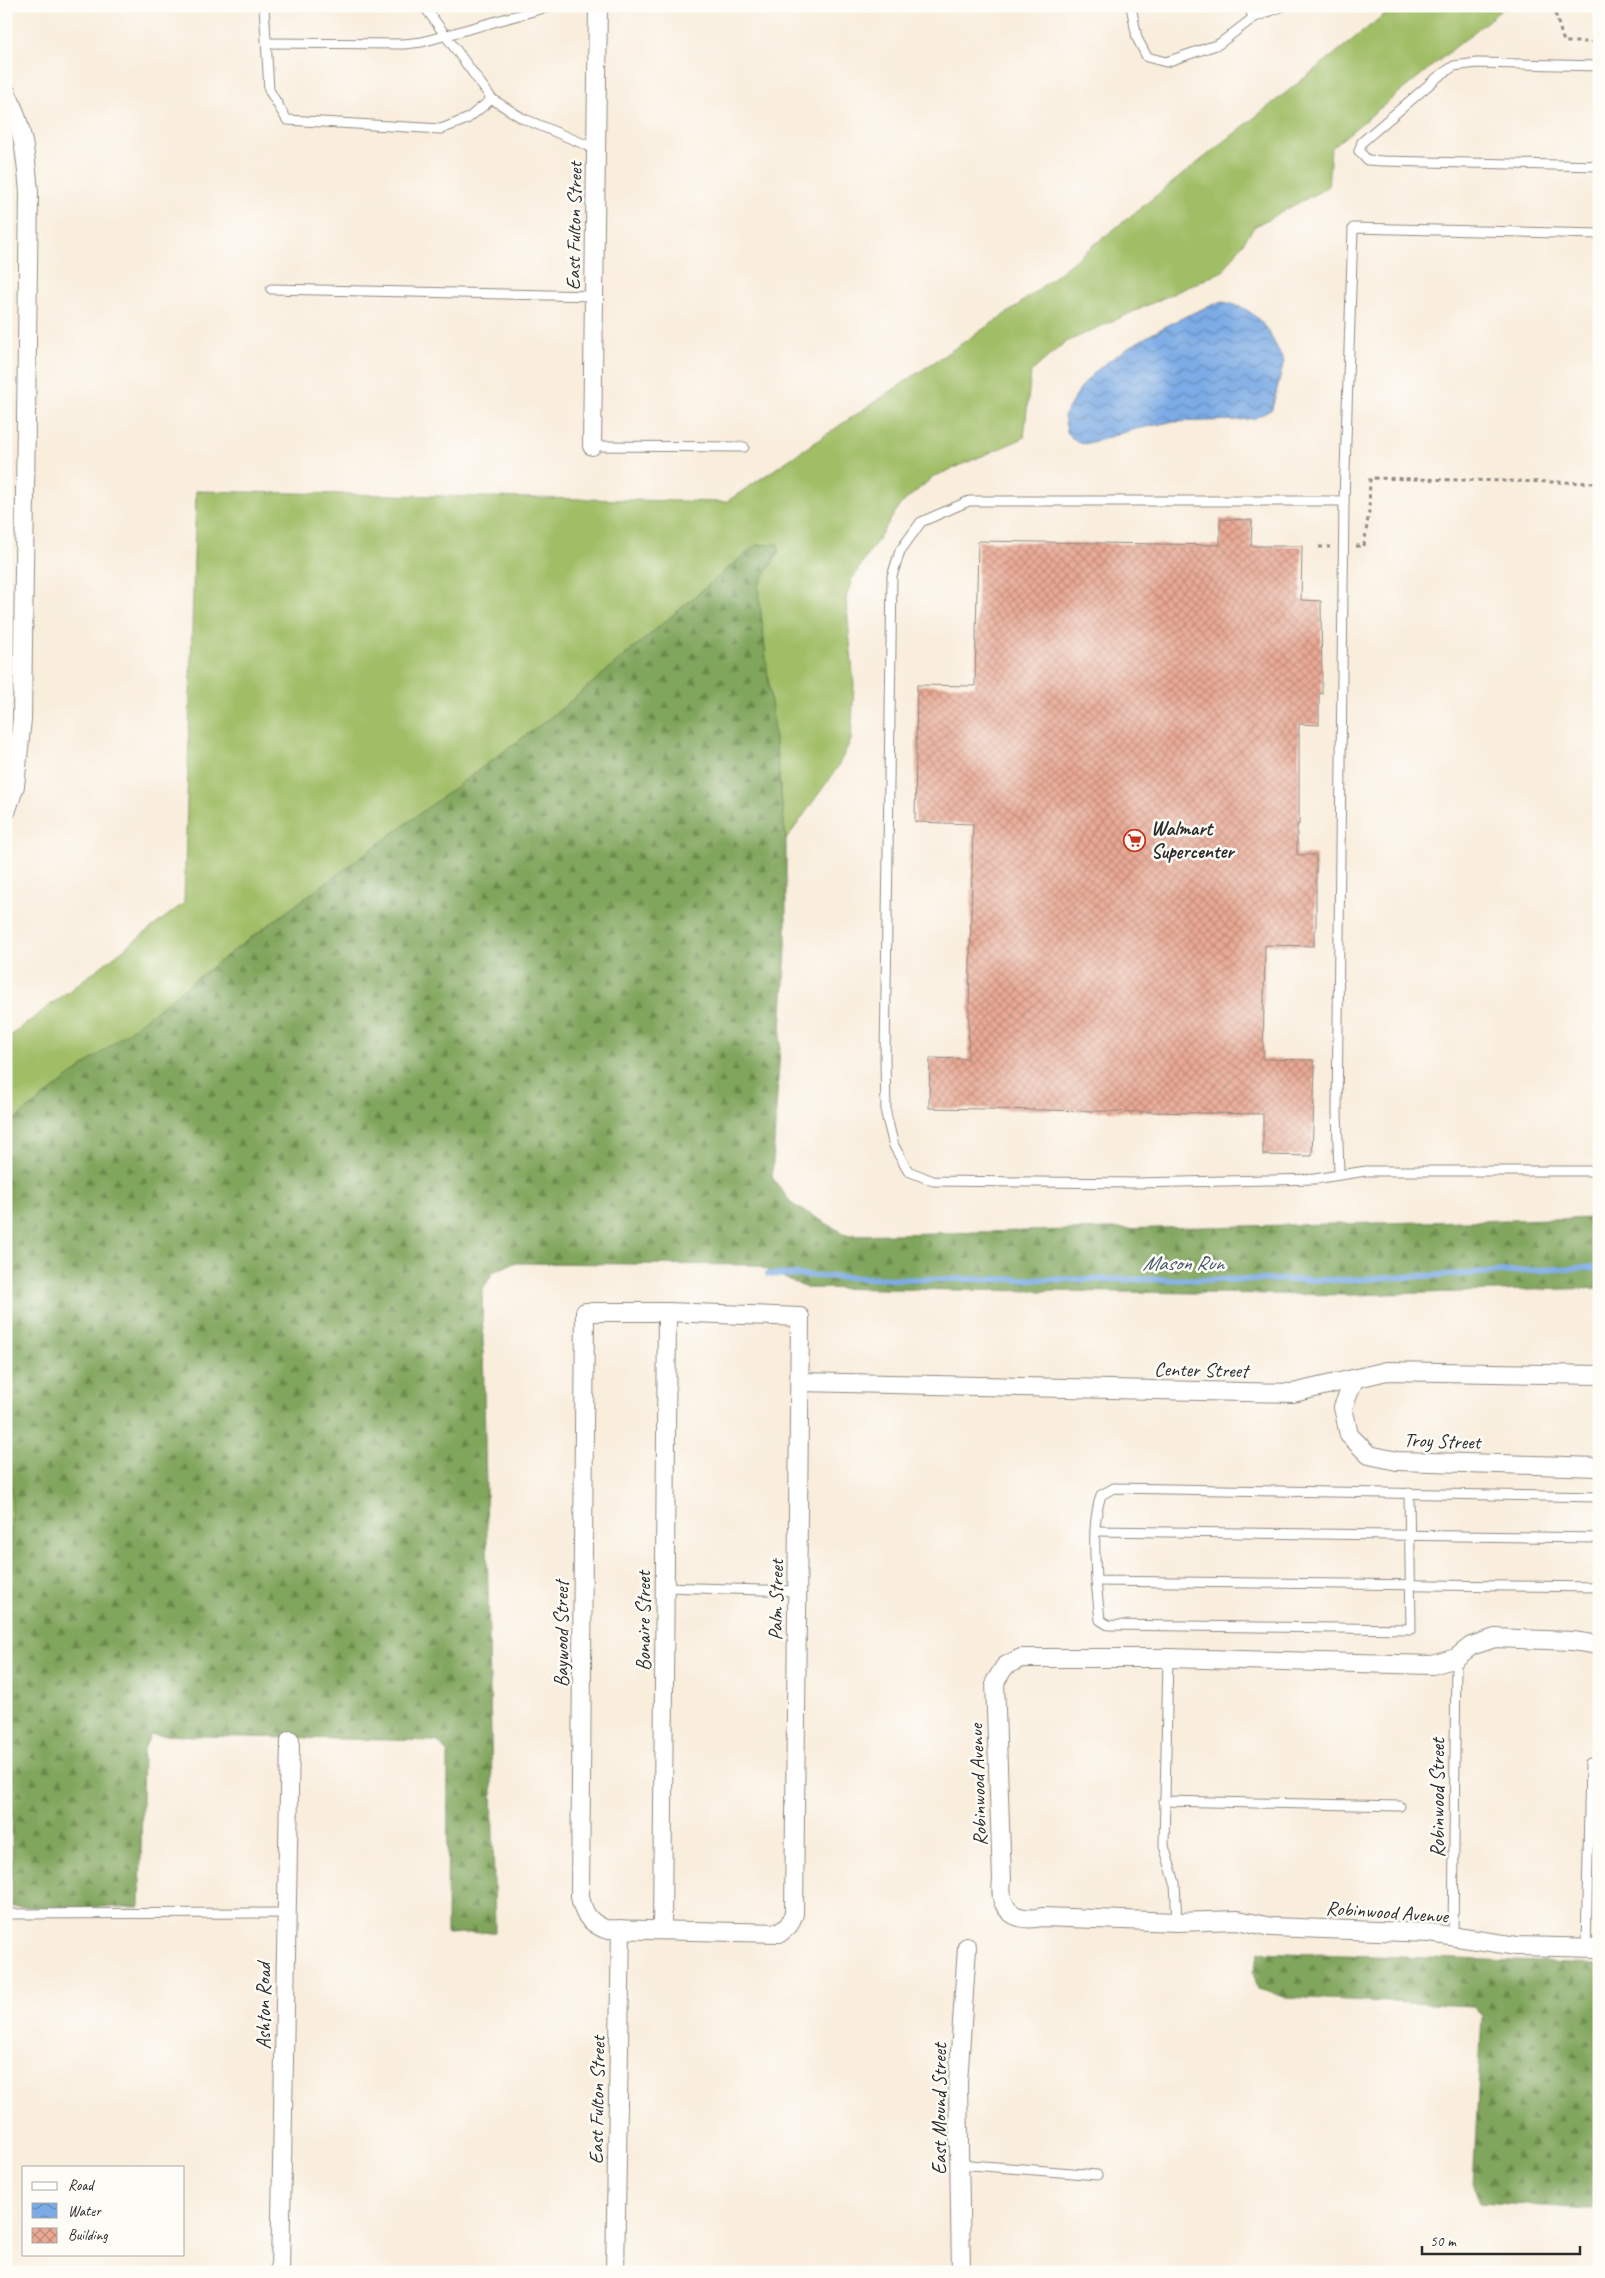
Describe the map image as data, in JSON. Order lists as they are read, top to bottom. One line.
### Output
{"streets":{"street":["East Fulton Street","Center Street","Troy Street","Palm Street","Bonaire Street","Baywood Street","Robinwood Avenue","Ashton Road","East Mound Street"],"lane":["Robinwood Street"]},"crossings":[["East Fulton Street","Palm Street"],["East Fulton Street","Baywood Street"],["Center Street","Troy Street"],["Center Street","Palm Street"],["Palm Street","Bonaire Street"],["Palm Street","Baywood Street"],["Robinwood Avenue","Robinwood Street"]],"water":["Mason Run"],"places":{"supermarket":["Walmart Supercenter"]},"legend":["Road","Water","Building"],"scale_bar":"50 m"}
